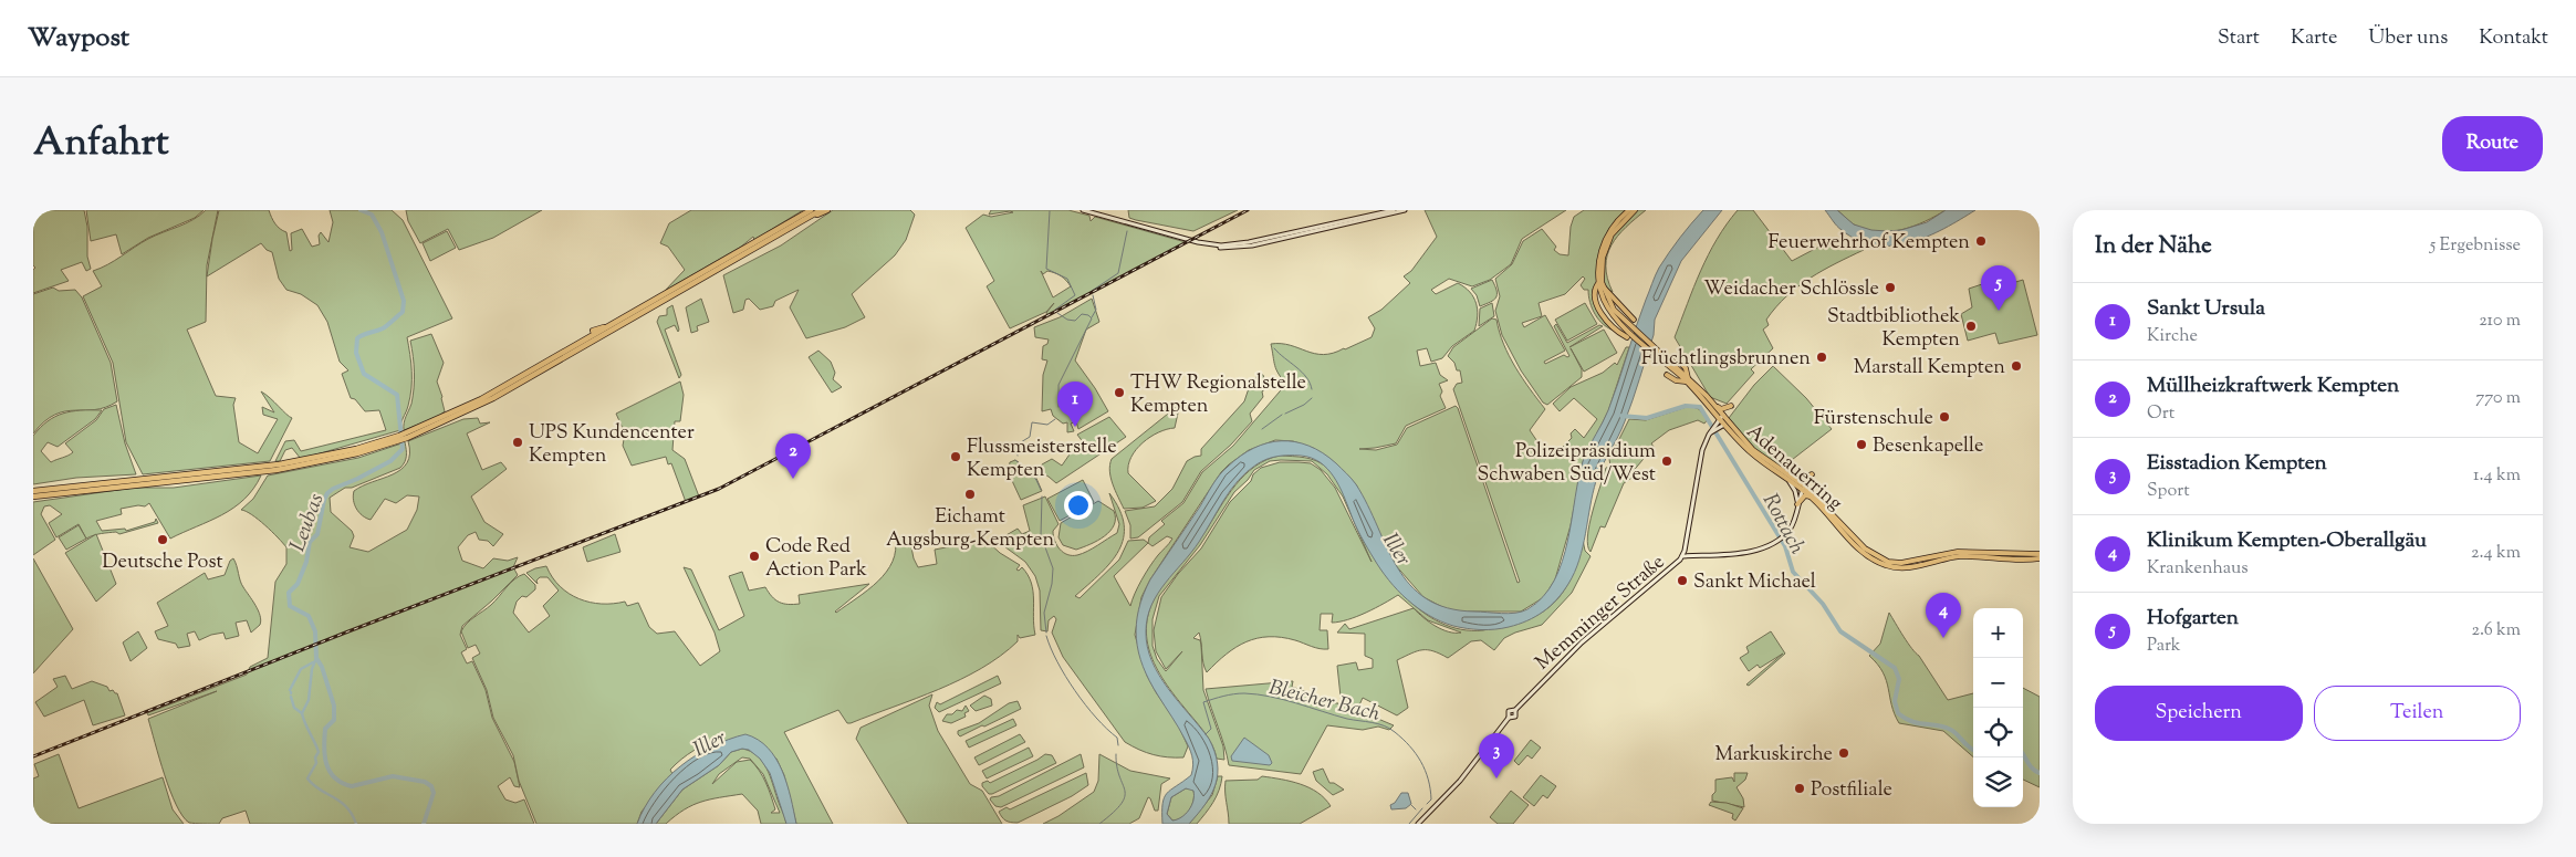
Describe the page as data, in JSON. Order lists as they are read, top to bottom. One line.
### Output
{"streets":{"main road":["Adenauerring","Memminger Straße"]},"crossings":[["Adenauerring","Memminger Straße"]],"water":["Leubas","Rottach","Iller","Bleicher Bach"],"places":["Feuerwehrhof Kempten","Weidacher Schlössle","Stadtbibliothek Kempten","Flüchtlingsbrunnen","Marstall Kempten","THW Regionalstelle Kempten","Fürstenschule","UPS Kundencenter Kempten","Besenkapelle","Flussmeisterstelle Kempten","Polizeipräsidium Schwaben Süd/West","Eichamt Augsburg-Kempten","Deutsche Post","Code Red Action Park","Sankt Michael","Markuskirche","Postfiliale"],"page":{"header":"Waypost","nav":["Start","Karte","Über uns","Kontakt"],"title":"Anfahrt","buttons":["Route",["Speichern","Teilen"]],"heading":["In der Nähe","5 Ergebnisse"],"pins":["5","1","2","4","3"],"list":[{"mark":"1","name":"Sankt Ursula","note":"Kirche","value":"210 m"},{"mark":"2","name":"Müllheizkraftwerk Kempten","note":"Ort","value":"770 m"},{"mark":"3","name":"Eisstadion Kempten","note":"Sport","value":"1.4 km"},{"mark":"4","name":"Klinikum Kempten-Oberallgäu","note":"Krankenhaus","value":"2.4 km"},{"mark":"5","name":"Hofgarten","note":"Park","value":"2.6 km"}],"map_buttons":["+","−"]}}
